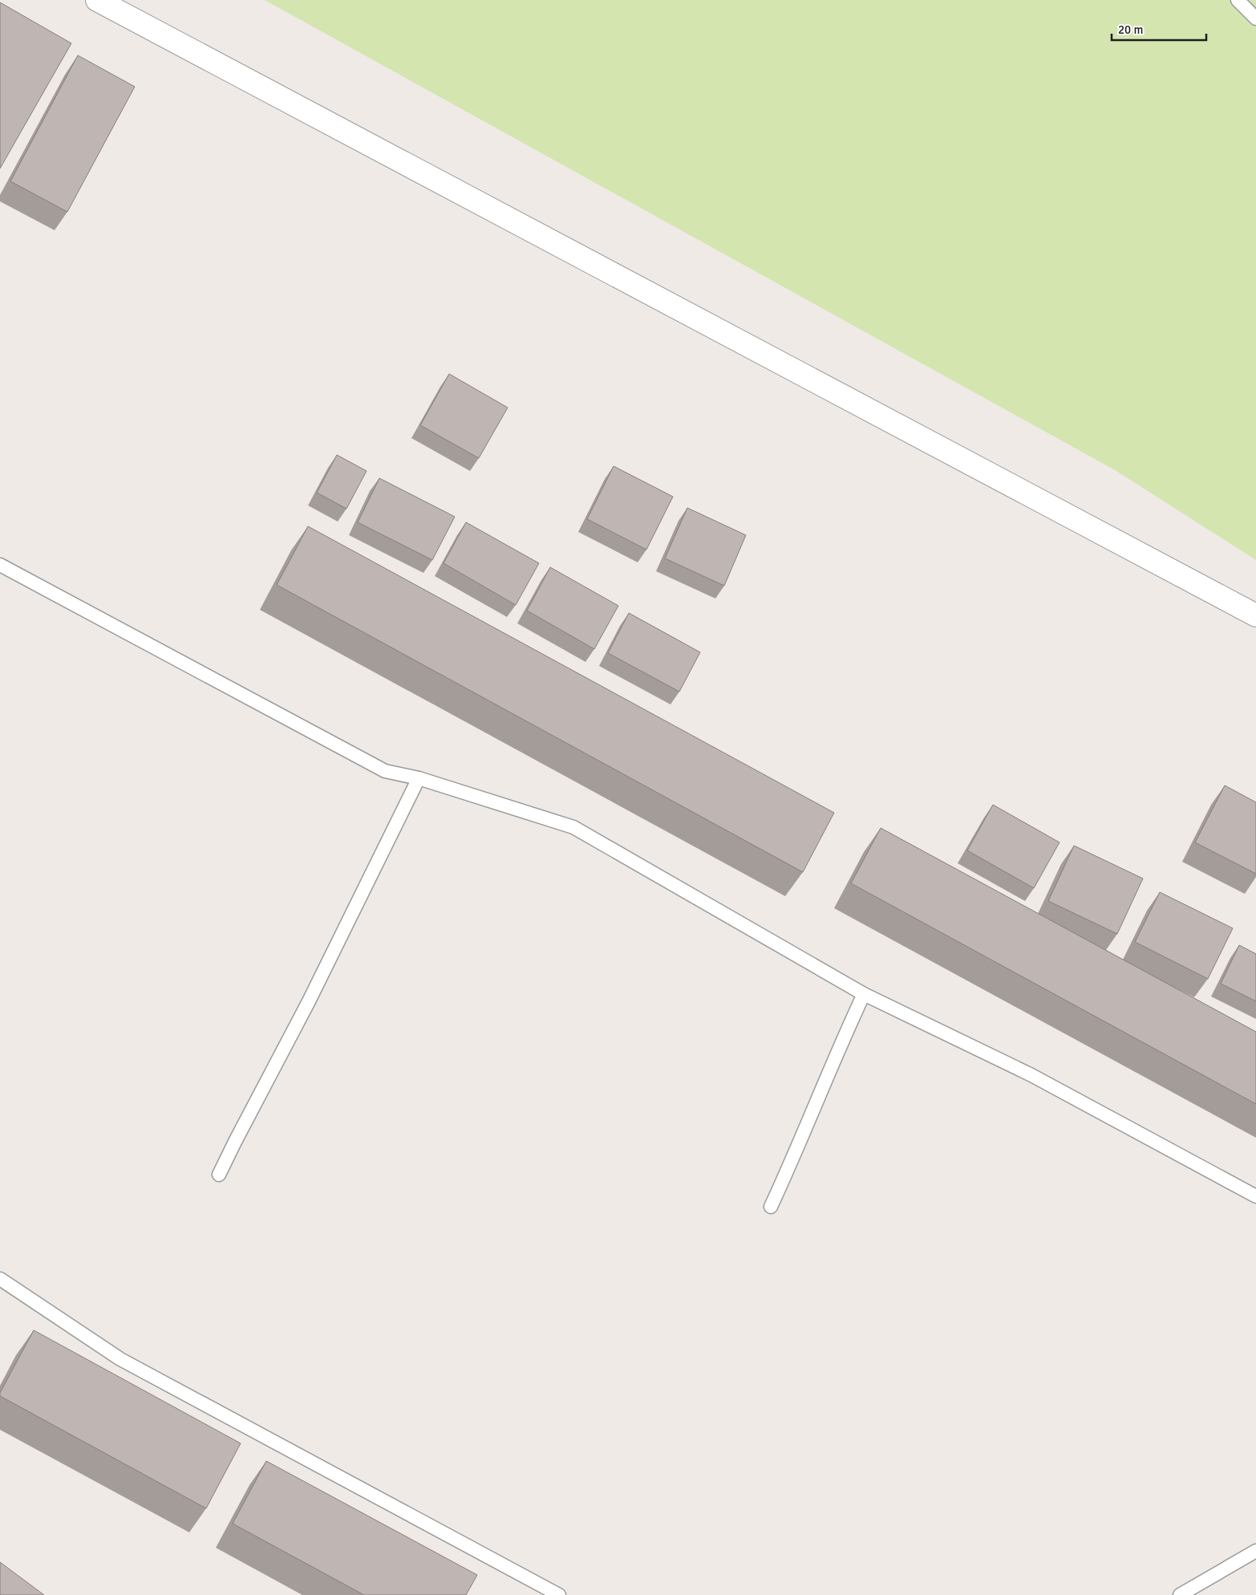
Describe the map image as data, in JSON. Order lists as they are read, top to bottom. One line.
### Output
{"scale_bar":"20 m"}
